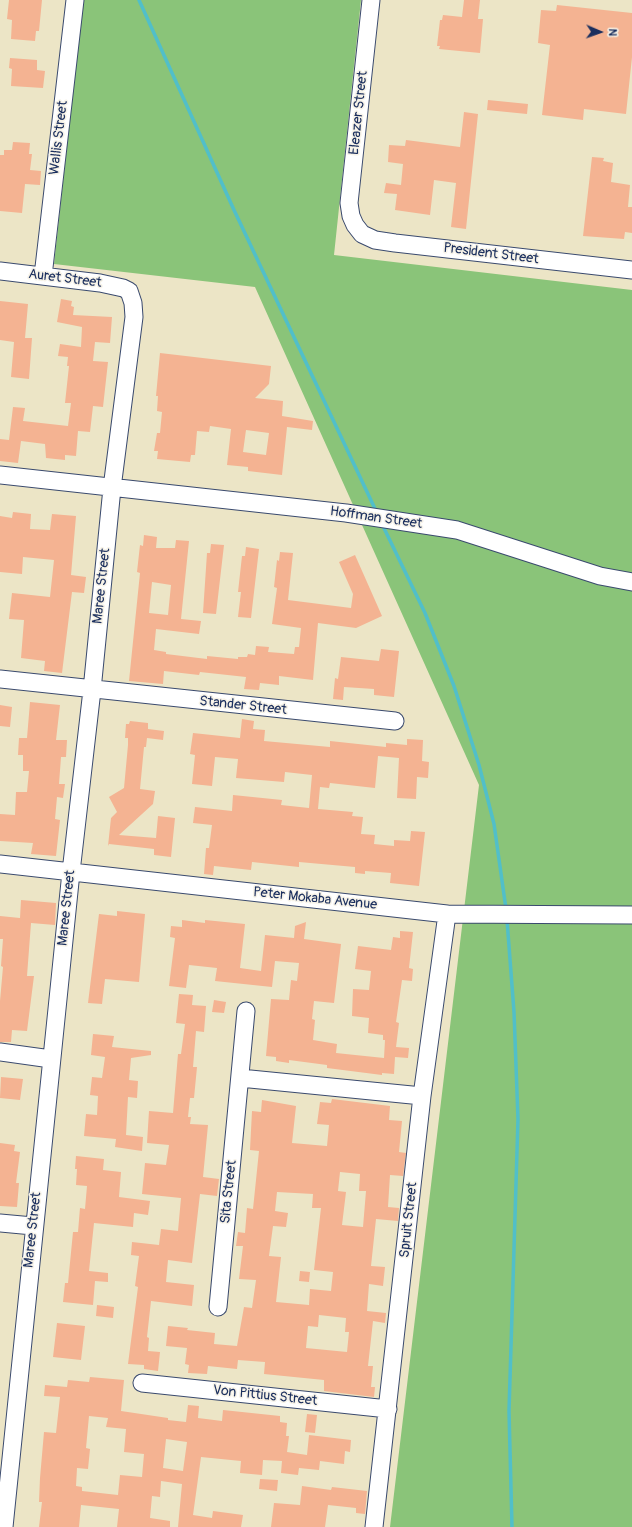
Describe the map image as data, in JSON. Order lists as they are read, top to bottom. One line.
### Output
{"streets":{"street":["Eleazer Street","Wallis Street","President Street","Auret Street","Hoffman Street","Maree Street","Stander Street","Peter Mokaba Avenue","Sita Street","Spruit Street","Von Pittius Street"]},"crossings":[["Eleazer Street","President Street"],["Wallis Street","Auret Street"],["Auret Street","Maree Street"],["Hoffman Street","Maree Street"],["Maree Street","Stander Street"],["Maree Street","Peter Mokaba Avenue"],["Peter Mokaba Avenue","Spruit Street"],["Spruit Street","Von Pittius Street"]],"north":"right"}
